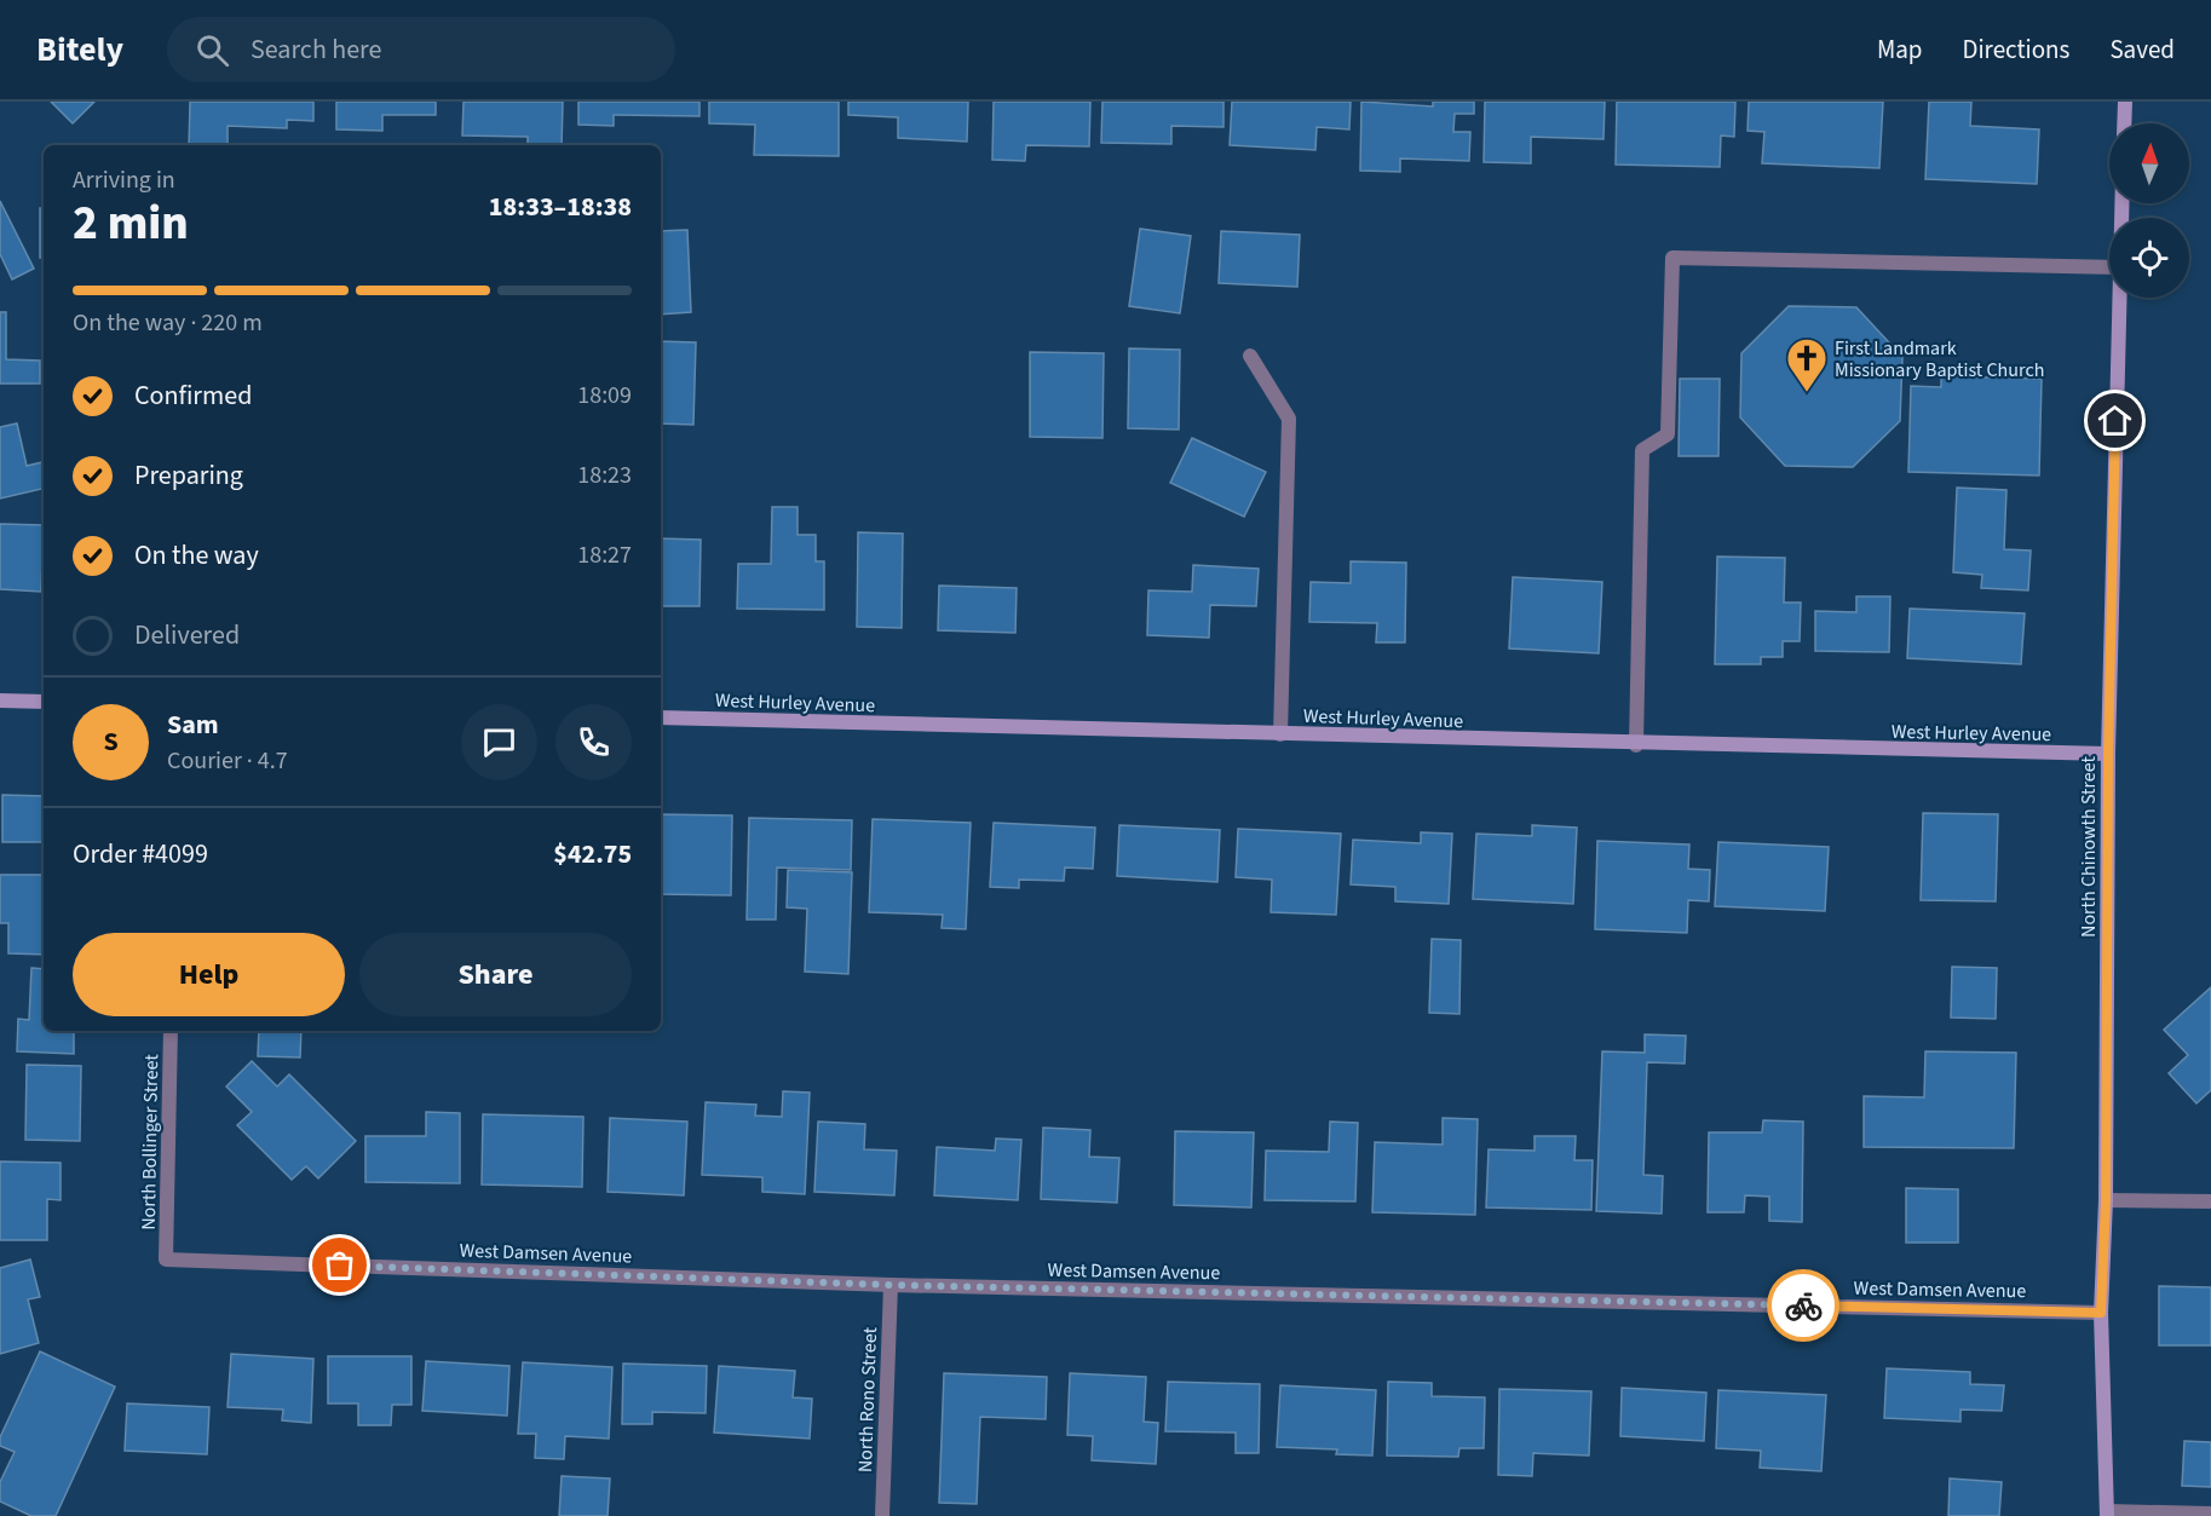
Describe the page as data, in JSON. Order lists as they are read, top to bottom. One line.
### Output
{"streets":{"street":["West Hurley Avenue","North Chinowth Street","North Bollinger Street","West Damsen Avenue","North Rono Street"]},"crossings":[["West Hurley Avenue","North Chinowth Street"],["North Chinowth Street","West Damsen Avenue"],["North Bollinger Street","West Damsen Avenue"],["West Damsen Avenue","North Rono Street"]],"places":{"church":["First Landmark Missionary Baptist Church"]},"north":"top","page":{"header":"Bitely","search":"Search here","nav":["Map","Directions","Saved"],"heading":["2 min","Arriving in","18:33–18:38"],"panel":["Sam","Courier · 4.7","Order #4099","$42.75"],"bar":"On the way · 220 m","list":[["Confirmed","18:09"],["Preparing","18:23"],["On the way","18:27"],"Delivered"],"round":"S","buttons":["Help","Share"]}}
